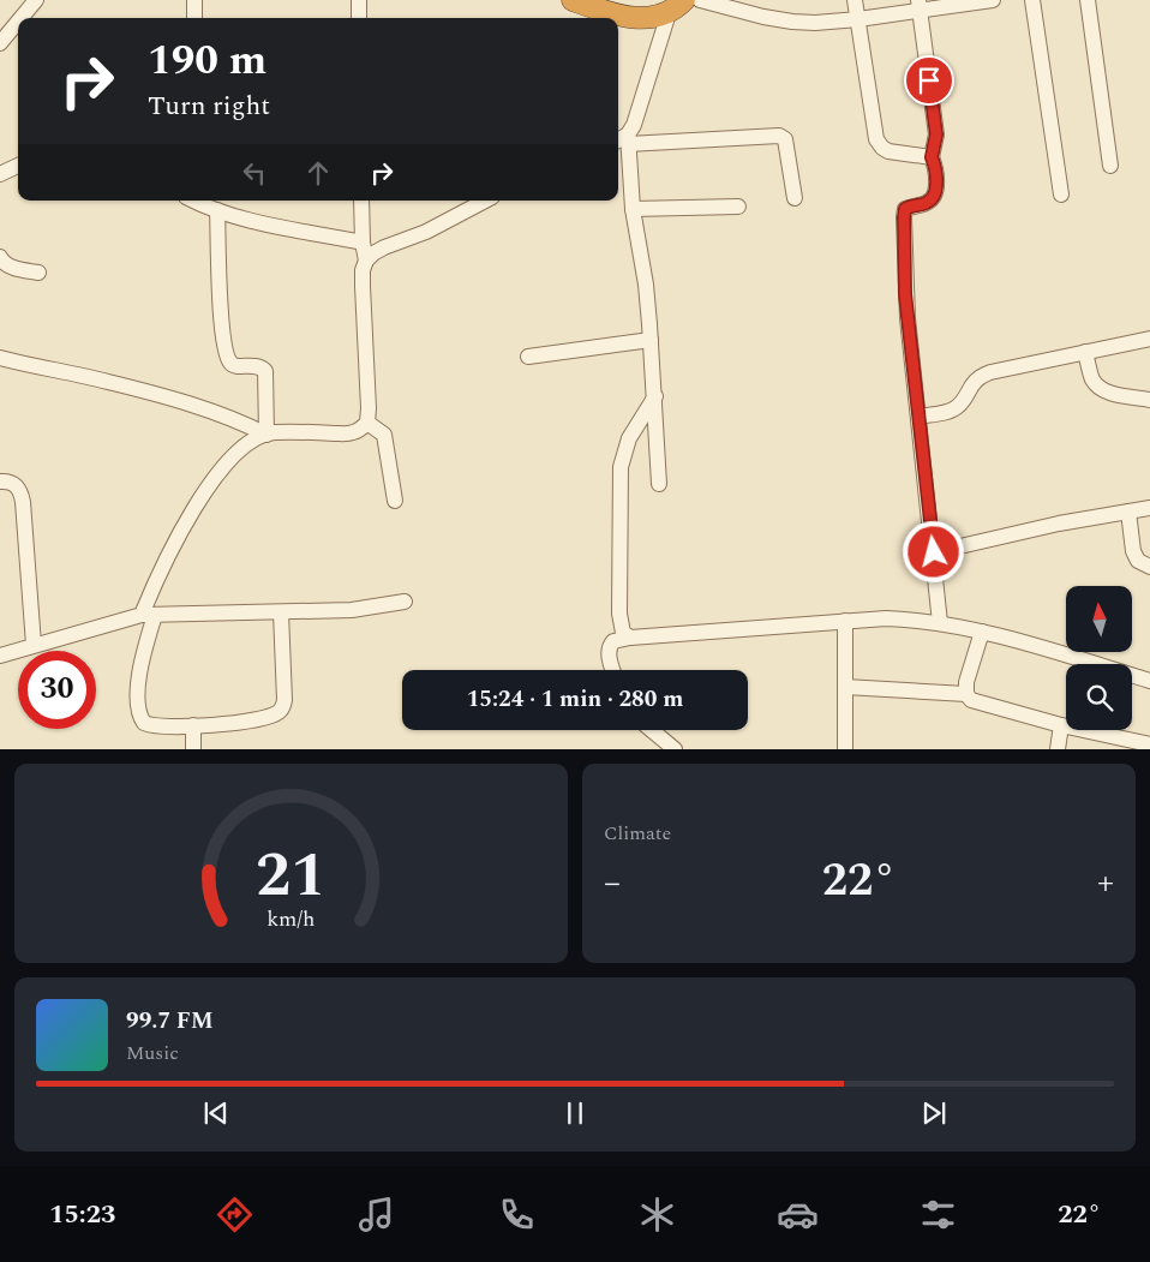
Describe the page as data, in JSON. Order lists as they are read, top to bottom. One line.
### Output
{"north":"top","page":{"turn":["190 m","Turn right"],"limit":"30","trip":"15:24 · 1 min · 280 m","tile":"Climate","heat":["−","22°","+"],"song":["99.7 FM","Music"],"tabs":["15:23","22°"],"gauge":["21","km/h"]}}
